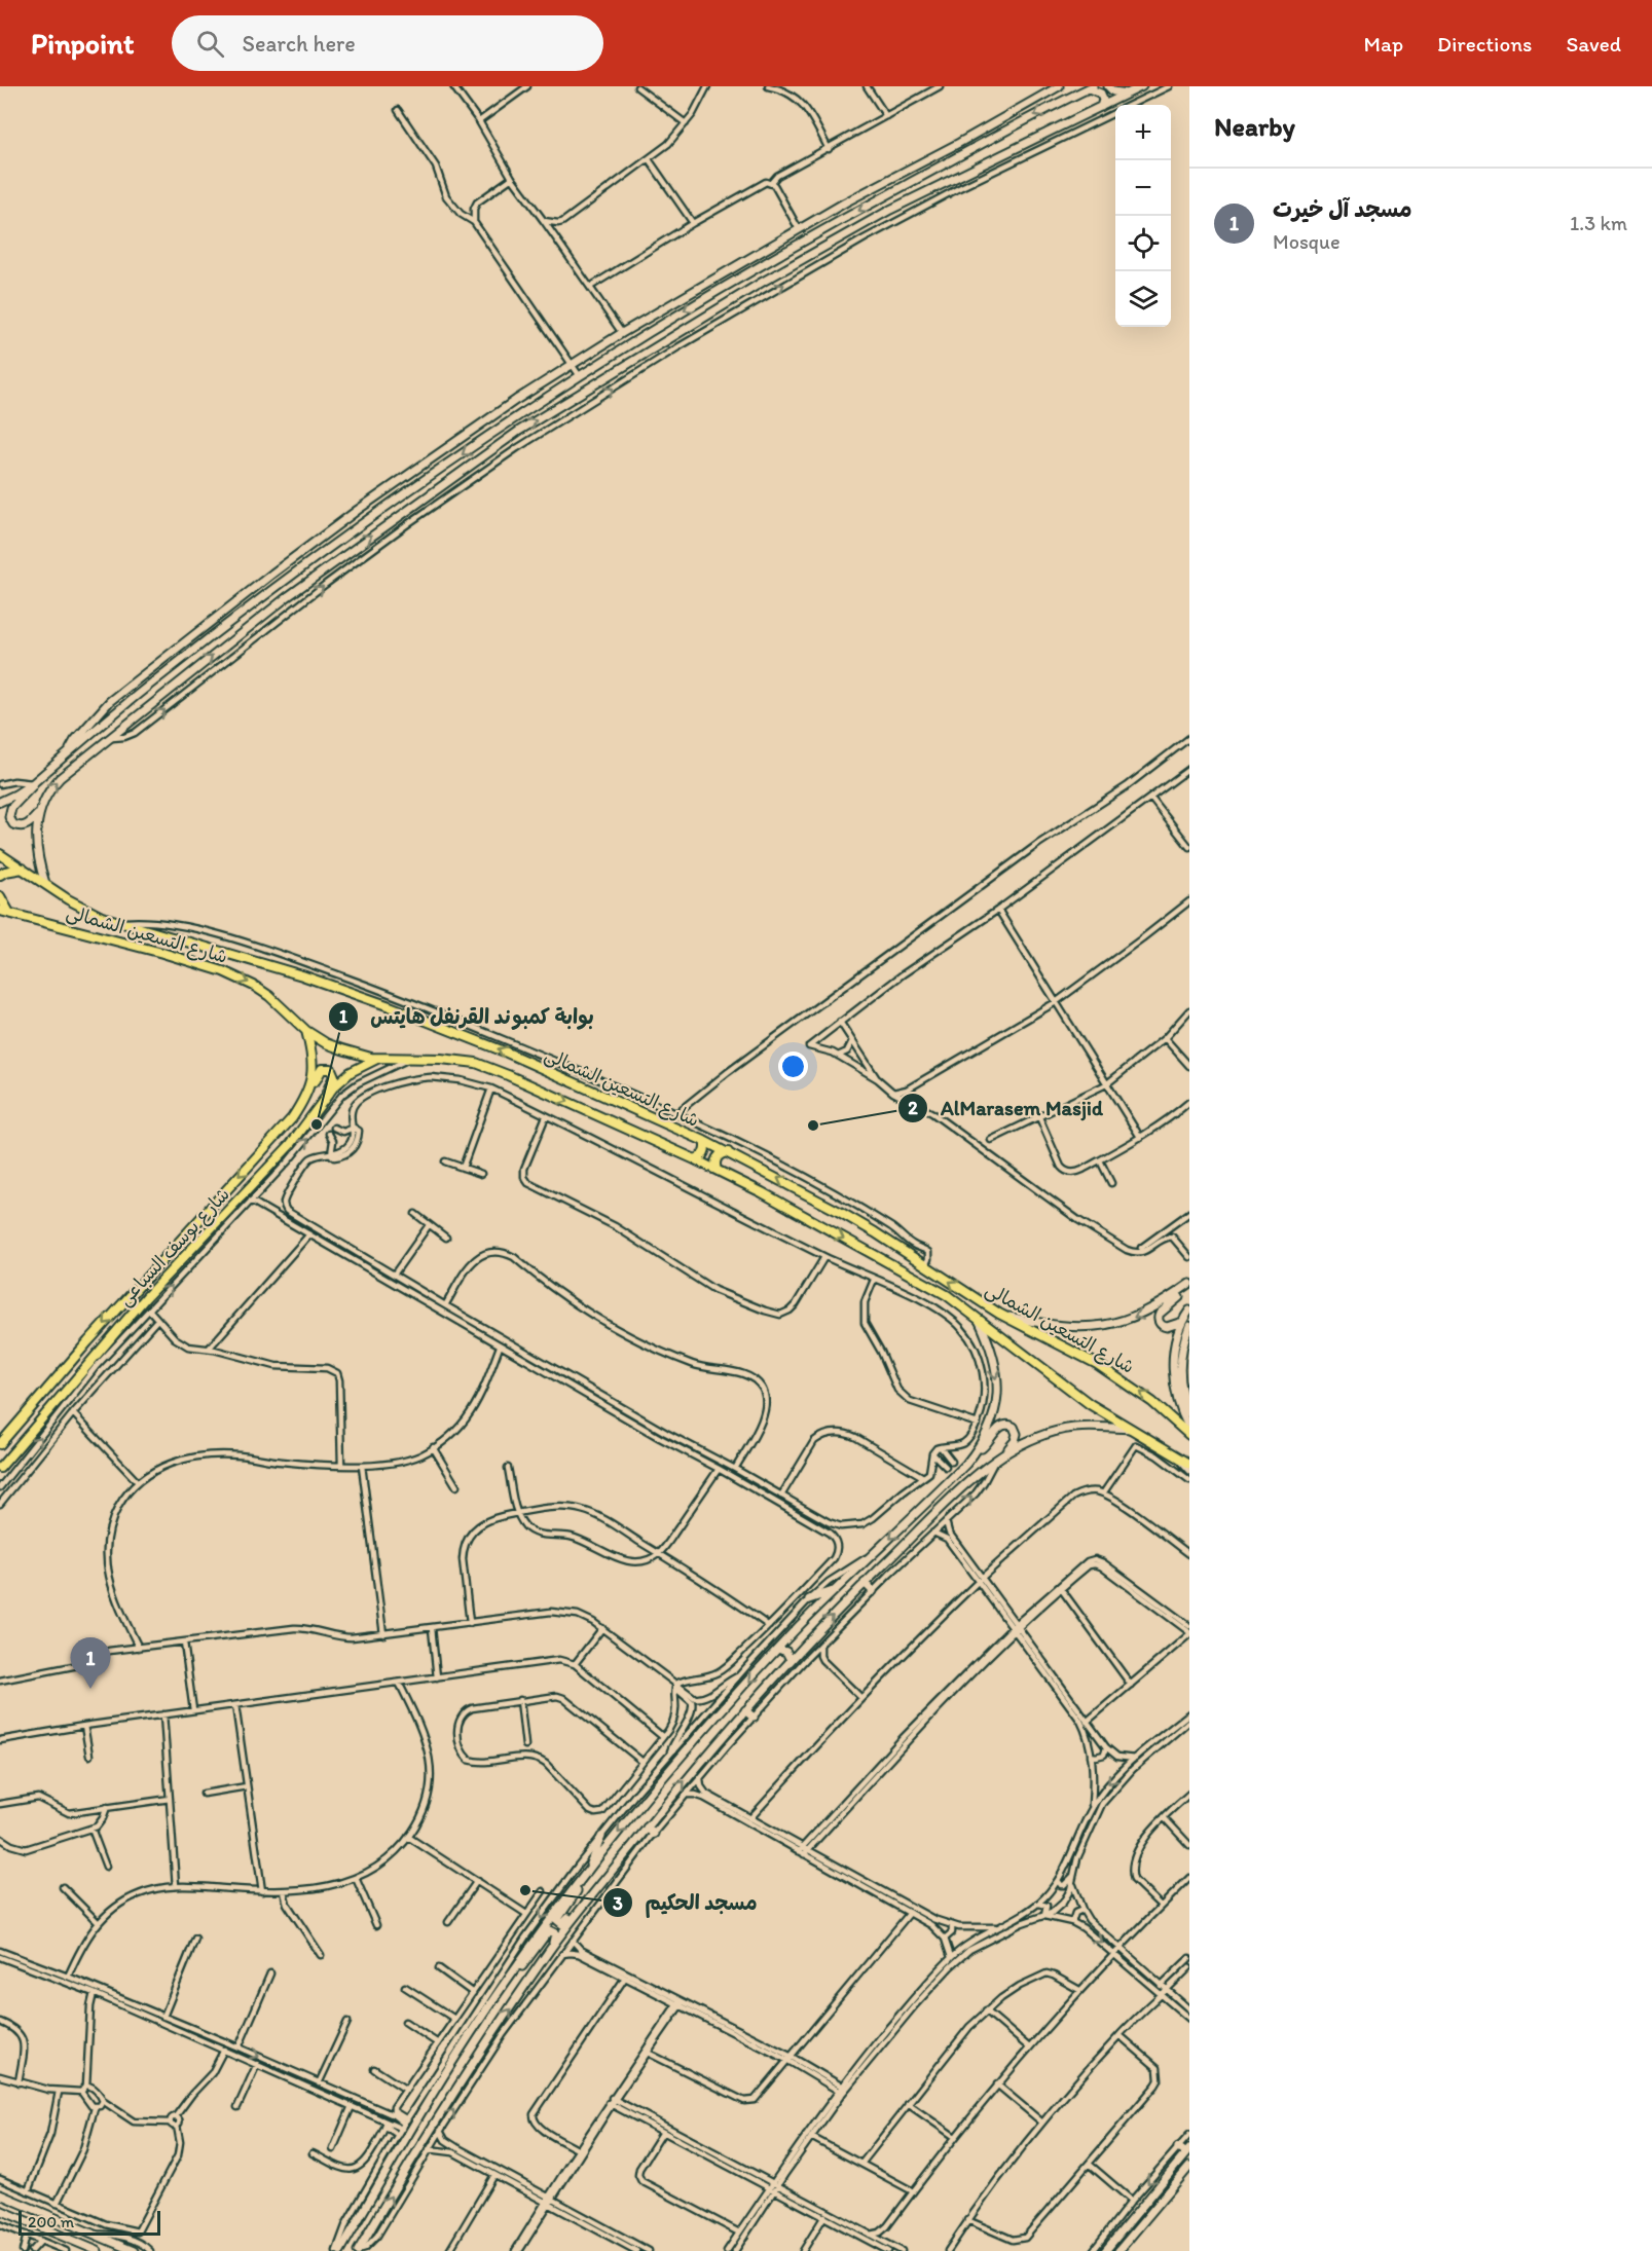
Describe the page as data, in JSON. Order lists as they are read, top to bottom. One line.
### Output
{"streets":{"main road":["شارع التسعين الشمالى","شارع يوسف السباعى"]},"crossings":[["شارع التسعين الشمالى","شارع يوسف السباعى"]],"places":["بوابة كمبوند القرنفل هايتس","AlMarasem Masjid","مسجد الحكيم"],"scale_bar":"200 m","page":{"header":"Pinpoint","search":"Search here","nav":["Map","Directions","Saved"],"heading":"Nearby","map_buttons":["+","−"],"list":[{"mark":"1","name":"مسجد آل خيرت","note":"Mosque","value":"1.3 km"}],"pins":"1","scale":"200 m"}}
